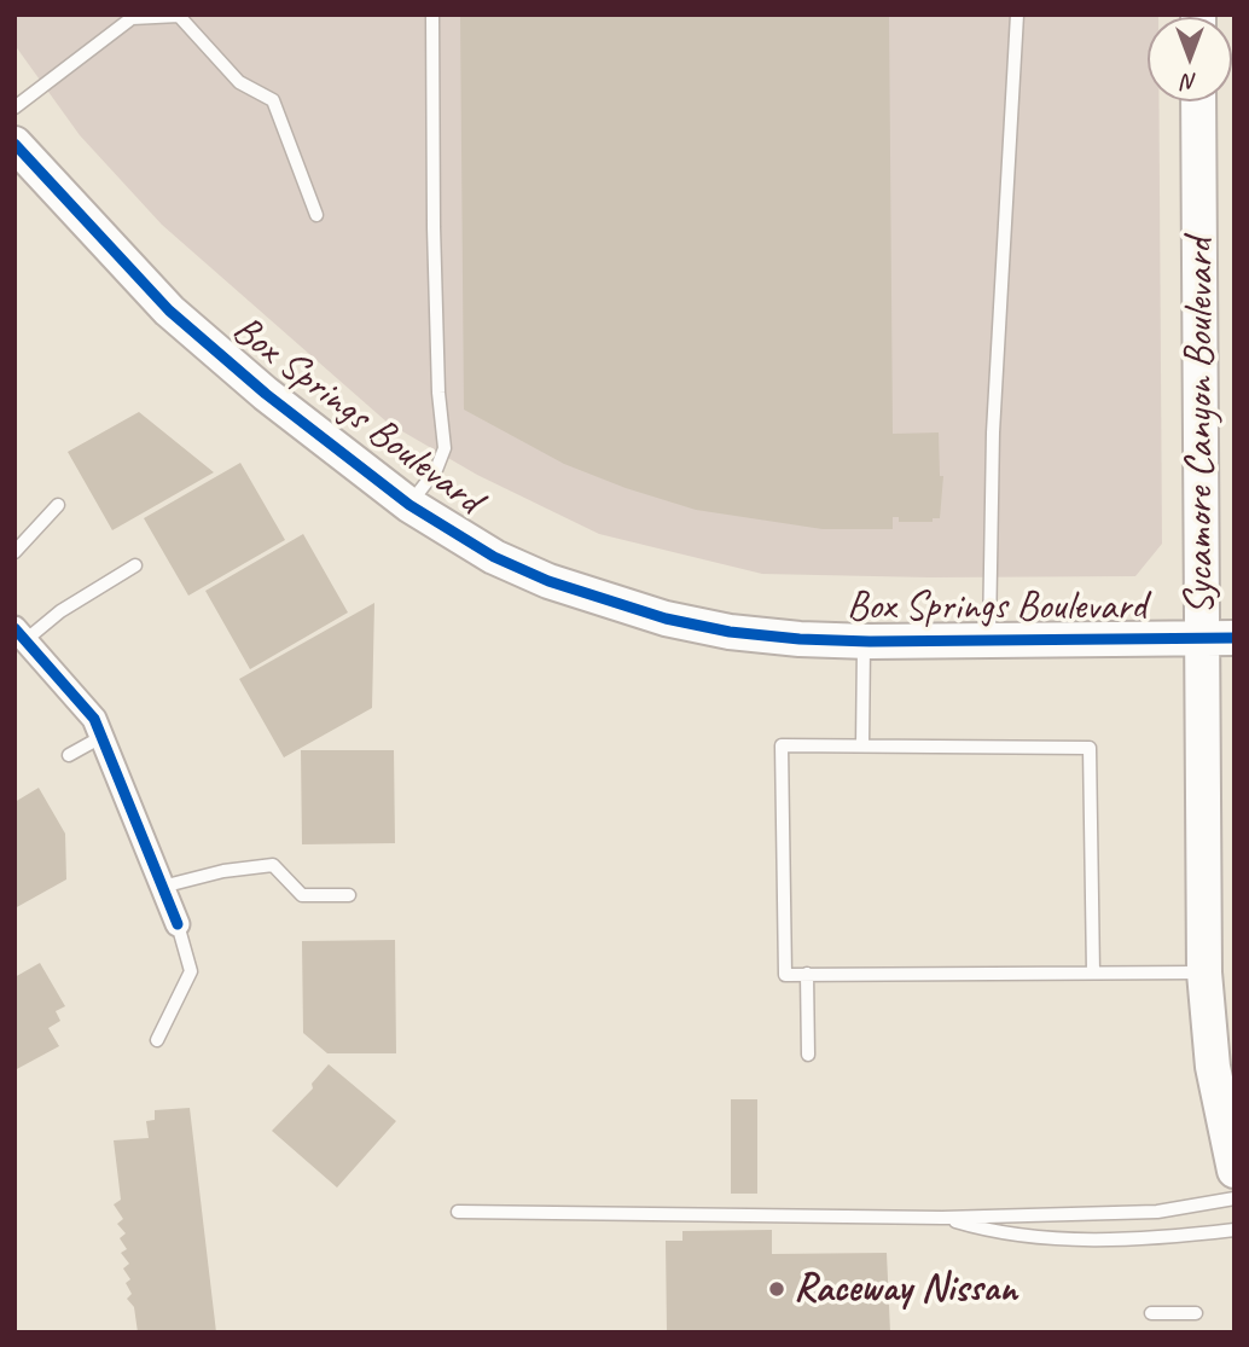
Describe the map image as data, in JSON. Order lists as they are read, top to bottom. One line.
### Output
{"streets":{"street":["Box Springs Boulevard","Sycamore Canyon Boulevard"]},"crossings":[["Box Springs Boulevard","Sycamore Canyon Boulevard"]],"places":["Raceway Nissan"],"north":"bottom"}
